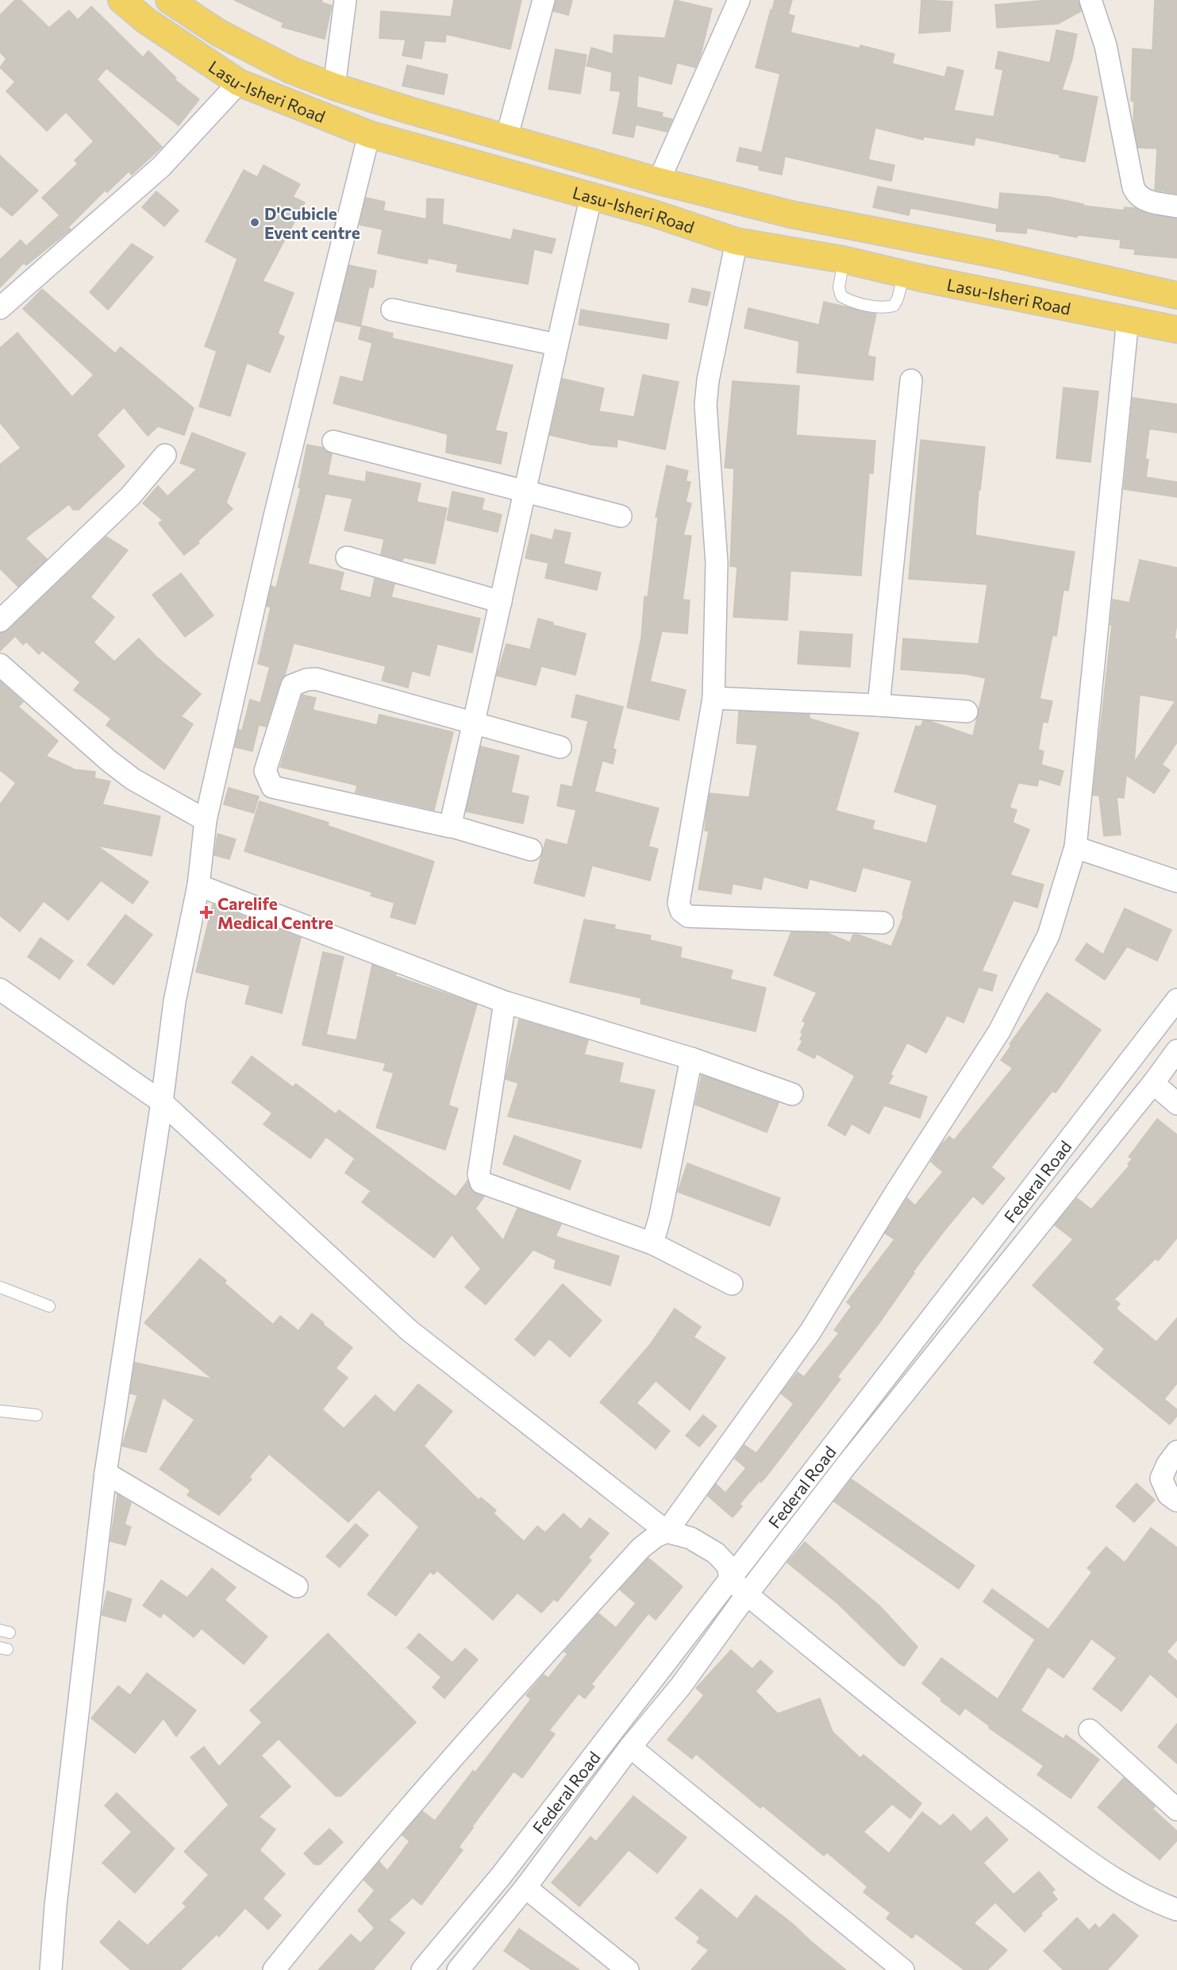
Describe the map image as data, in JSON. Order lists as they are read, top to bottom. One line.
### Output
{"streets":{"main road":["Lasu-Isheri Road"],"street":["Federal Road"]},"places":{"other":["D'Cubicle Event centre"],"health":["Carelife Medical Centre"]}}
